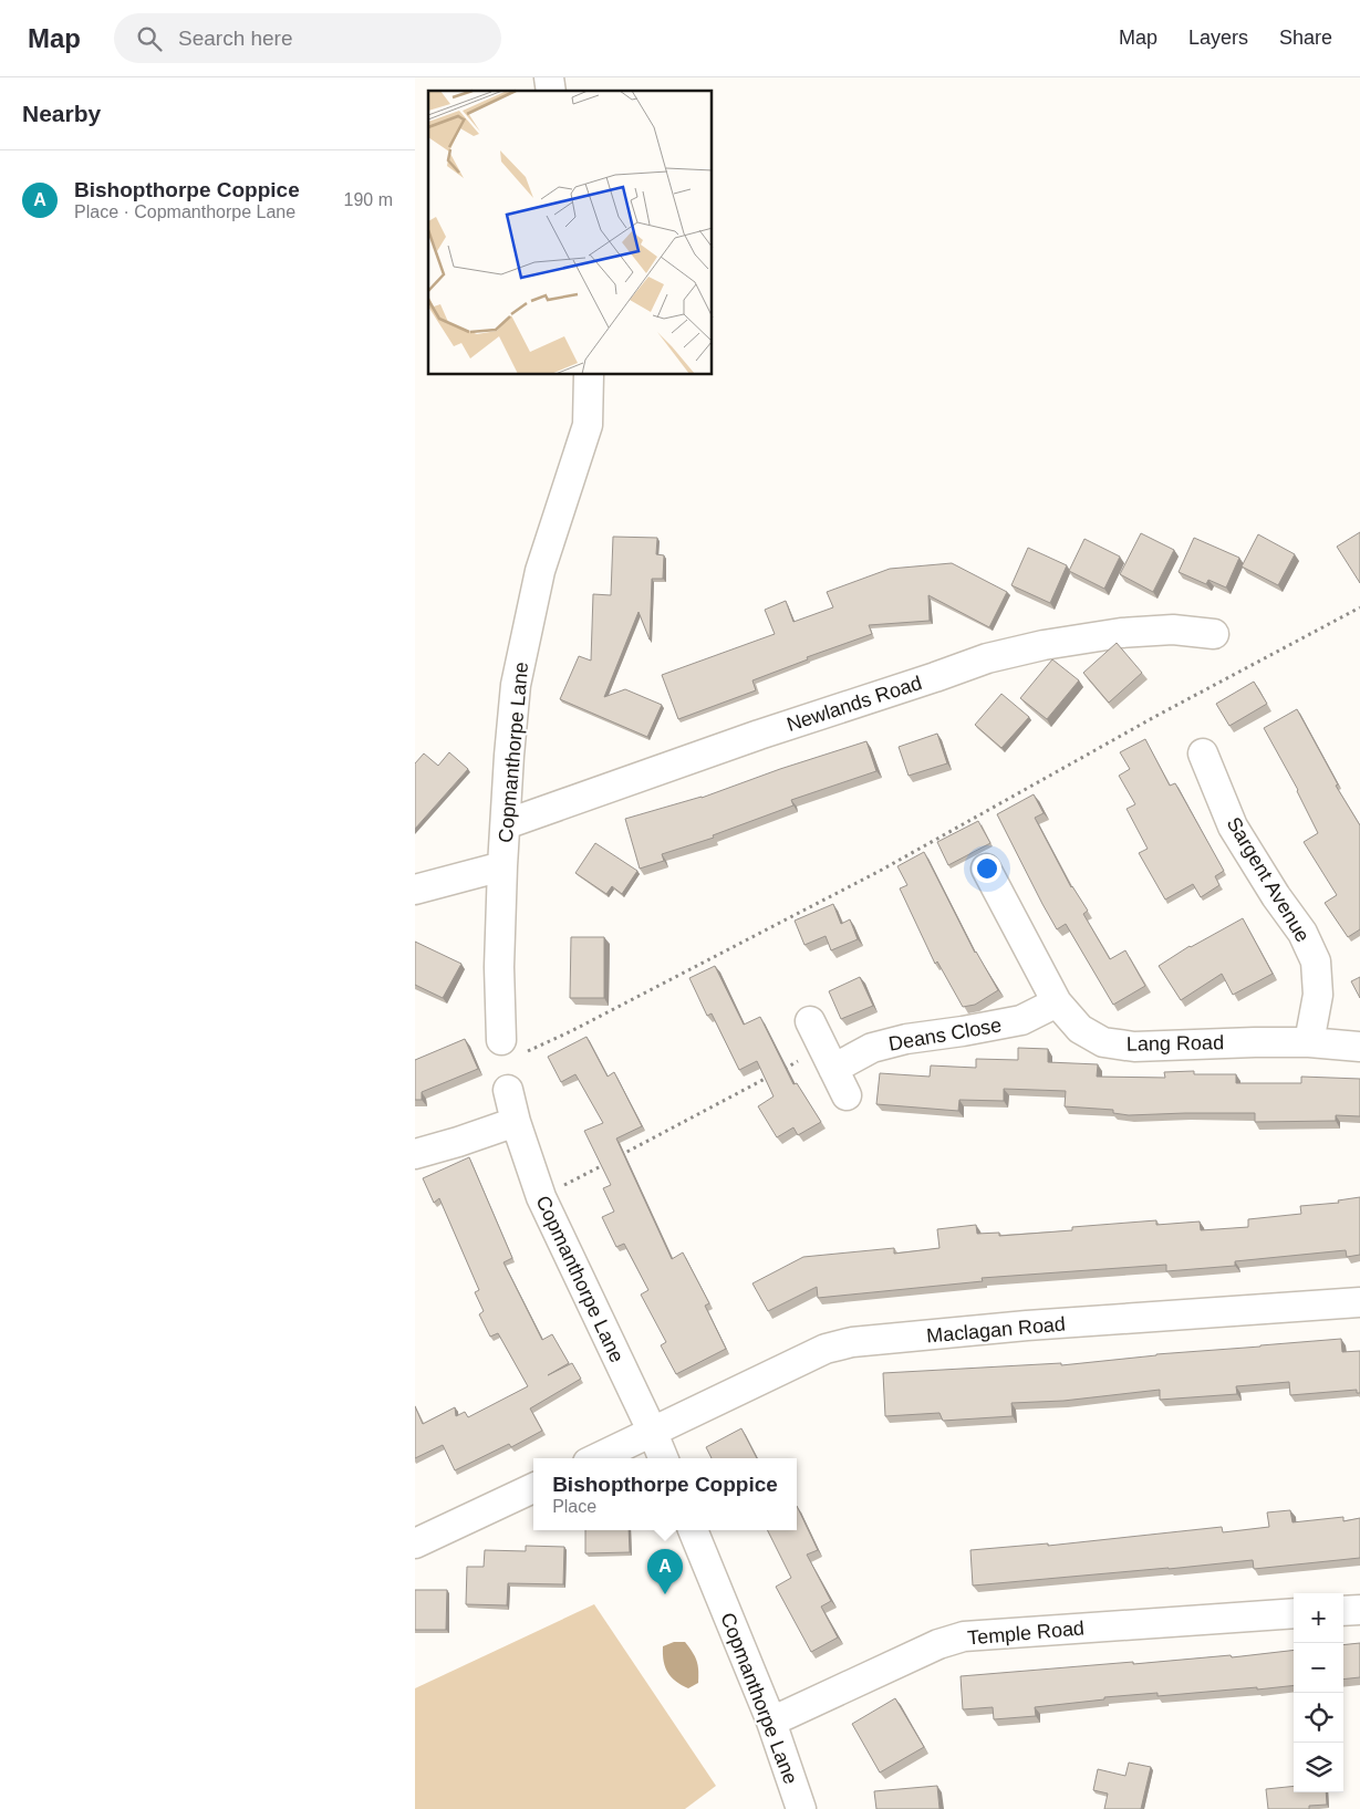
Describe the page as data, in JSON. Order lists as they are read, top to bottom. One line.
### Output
{"streets":{"street":["Newlands Road","Copmanthorpe Lane","Sargent Avenue","Deans Close","Lang Road","Maclagan Road","Temple Road"]},"crossings":[["Newlands Road","Copmanthorpe Lane"],["Copmanthorpe Lane","Maclagan Road"],["Copmanthorpe Lane","Temple Road"],["Sargent Avenue","Lang Road"],["Deans Close","Lang Road"]],"page":{"header":"Map","search":"Search here","nav":["Map","Layers","Share"],"heading":"Nearby","list":[{"mark":"A","name":"Bishopthorpe Coppice","note":"Place · Copmanthorpe Lane","value":"190 m"}],"popup":["Bishopthorpe Coppice","Place"],"pins":"A","map_buttons":["+","−"]}}
